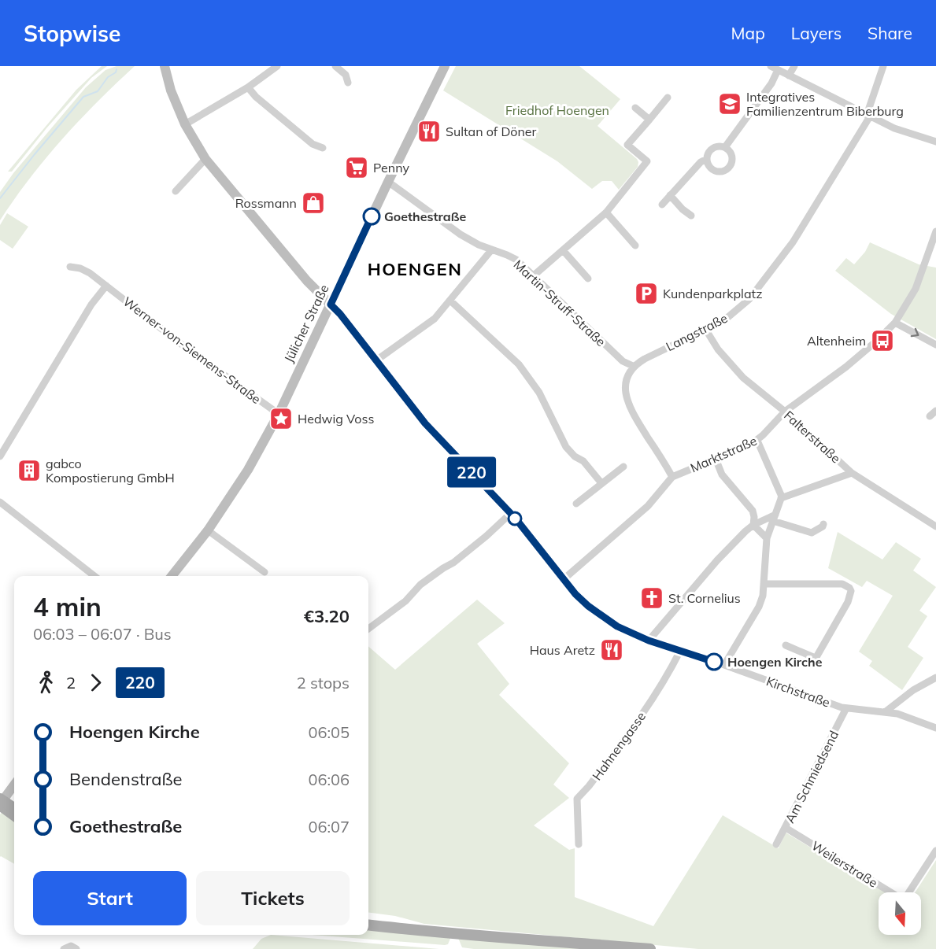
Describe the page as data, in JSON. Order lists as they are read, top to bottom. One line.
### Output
{"streets":{"main road":["Jülicher Straße"],"street":["Martin-Struff-Straße","Langstraße","Werner-von-Siemens-Straße","Falterstraße","Marktstraße","Kirchstraße","Hahnengasse","Am Schmiedsend","Weilerstraße"]},"crossings":[["Martin-Struff-Straße","Jülicher Straße"],["Martin-Struff-Straße","Langstraße"],["Jülicher Straße","Werner-von-Siemens-Straße"],["Jülicher Straße","Kirchstraße"],["Langstraße","Falterstraße"],["Falterstraße","Marktstraße"],["Marktstraße","Kirchstraße"],["Kirchstraße","Hahnengasse"],["Kirchstraße","Am Schmiedsend"],["Am Schmiedsend","Weilerstraße"]],"districts":["HOENGEN"],"parks":["Friedhof Hoengen"],"places":{"school or university":["Integratives Familienzentrum Biberburg"],"restaurant":["Sultan of Döner","Haus Aretz"],"supermarket":["Penny"],"shop":["Rossmann"],"other":["Goethestraße","Hoengen Kirche"],"parking":["Kundenparkplatz"],"bus stop":["Altenheim"],"place":["Hedwig Voss"],"building":["gabco Kompostierung GmbH"],"church":["St. Cornelius"]},"lines":["bus line 220"],"north":"bottom","page":{"header":"Stopwise","nav":["Map","Layers","Share"],"on_map":"220","heading":["4 min","06:03 – 06:07 · Bus","€3.20"],"legs":["2","220","2 stops"],"list":[{"name":"Hoengen Kirche","value":"06:05"},{"name":"Bendenstraße","value":"06:06"},{"name":"Goethestraße","value":"06:07"}],"buttons":["Start","Tickets"]}}
